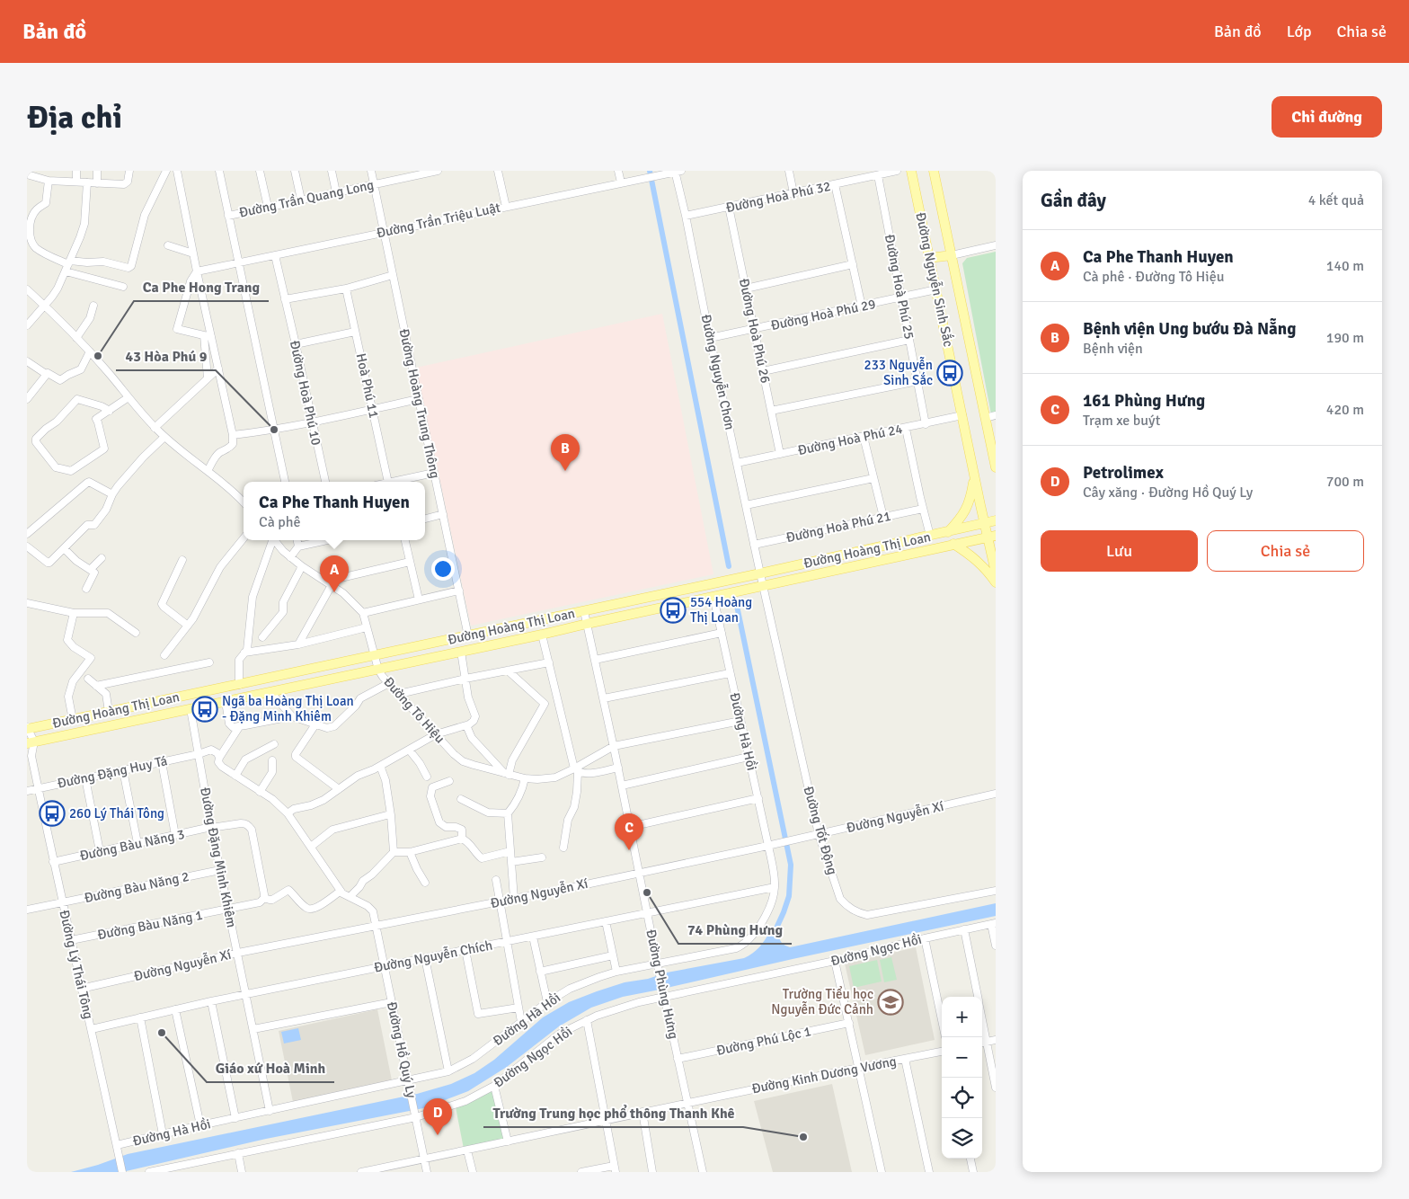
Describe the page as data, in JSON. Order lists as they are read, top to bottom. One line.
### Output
{"streets":{"main road":["Đường Nguyễn Sinh Sắc","Đường Hoàng Thị Loan"],"street":["Đường Hoà Phú 32","Đường Trần Quang Long","Đường Trần Triệu Luật","Đường Hoà Phú 25","Đường Hoà Phú 29","Đường Hoà Phú 26","Đường Nguyễn Chơn","Hoà Phú 11","Đường Hoà Phú 10","Đường Hoàng Trung Thông","Đường Hoà Phú 24","Đường Hoà Phú 21","Đường Tô Hiệu","Đường Hà Hồi","Đường Đặng Huy Tá","Đường Nguyễn Xí","Đường Tốt Động","Đường Bàu Năng 3","Đường Đặng Minh Khiêm","Đường Bàu Năng 2","Đường Bàu Năng 1","Đường Ngọc Hồi","Đường Nguyễn Chích","Đường Lý Thái Tông","Đường Phùng Hưng","Đường Phú Lộc 1","Đường Hồ Quý Ly","Đường Kinh Dương Vương"]},"crossings":[["Đường Hoà Phú 32","Đường Hoà Phú 25"],["Đường Hoà Phú 32","Đường Hoà Phú 26"],["Đường Hoà Phú 32","Đường Nguyễn Chơn"],["Đường Trần Quang Long","Đường Hoàng Trung Thông"],["Đường Trần Triệu Luật","Đường Nguyễn Chơn"],["Đường Trần Triệu Luật","Đường Hoà Phú 10"],["Đường Trần Triệu Luật","Đường Hoàng Trung Thông"],["Đường Nguyễn Sinh Sắc","Đường Hoà Phú 29"],["Đường Nguyễn Sinh Sắc","Đường Hoà Phú 24"],["Đường Nguyễn Sinh Sắc","Đường Hoàng Thị Loan"],["Đường Hoà Phú 25","Đường Hoà Phú 29"],["Đường Hoà Phú 25","Đường Hoà Phú 24"],["Đường Hoà Phú 29","Đường Hoà Phú 26"],["Đường Hoà Phú 29","Đường Nguyễn Chơn"],["Đường Hoà Phú 26","Đường Hoà Phú 24"],["Đường Nguyễn Chơn","Đường Hoà Phú 24"],["Đường Nguyễn Chơn","Đường Hoà Phú 21"],["Đường Nguyễn Chơn","Đường Hoàng Thị Loan"],["Đường Nguyễn Chơn","Đường Tốt Động"],["Đường Hoàng Trung Thông","Đường Hoàng Thị Loan"],["Đường Hoàng Thị Loan","Đường Tô Hiệu"],["Đường Hoàng Thị Loan","Đường Hà Hồi"],["Đường Hoàng Thị Loan","Đường Tốt Động"],["Đường Hoàng Thị Loan","Đường Đặng Minh Khiêm"],["Đường Hoàng Thị Loan","Đường Phùng Hưng"],["Đường Tô Hiệu","Đường Hà Hồi"],["Đường Tô Hiệu","Đường Phùng Hưng"],["Đường Hà Hồi","Đường Nguyễn Xí"],["Đường Hà Hồi","Đường Đặng Minh Khiêm"],["Đường Hà Hồi","Đường Nguyễn Chích"],["Đường Hà Hồi","Đường Lý Thái Tông"],["Đường Hà Hồi","Đường Phùng Hưng"],["Đường Hà Hồi","Đường Hồ Quý Ly"],["Đường Đặng Huy Tá","Đường Đặng Minh Khiêm"],["Đường Đặng Huy Tá","Đường Lý Thái Tông"],["Đường Nguyễn Xí","Đường Tốt Động"],["Đường Nguyễn Xí","Đường Đặng Minh Khiêm"],["Đường Nguyễn Xí","Đường Lý Thái Tông"],["Đường Nguyễn Xí","Đường Phùng Hưng"],["Đường Nguyễn Xí","Đường Hồ Quý Ly"],["Đường Bàu Năng 3","Đường Đặng Minh Khiêm"],["Đường Bàu Năng 3","Đường Bàu Năng 1"],["Đường Bàu Năng 3","Đường Lý Thái Tông"],["Đường Đặng Minh Khiêm","Đường Bàu Năng 2"],["Đường Đặng Minh Khiêm","Đường Bàu Năng 1"],["Đường Đặng Minh Khiêm","Đường Nguyễn Chích"],["Đường Bàu Năng 2","Đường Lý Thái Tông"],["Đường Bàu Năng 1","Đường Lý Thái Tông"],["Đường Bàu Năng 1","Đường Hồ Quý Ly"],["Đường Ngọc Hồi","Đường Phùng Hưng"],["Đường Ngọc Hồi","Đường Hồ Quý Ly"],["Đường Nguyễn Chích","Đường Lý Thái Tông"],["Đường Nguyễn Chích","Đường Phùng Hưng"],["Đường Nguyễn Chích","Đường Hồ Quý Ly"],["Đường Phùng Hưng","Đường Phú Lộc 1"],["Đường Phùng Hưng","Đường Kinh Dương Vương"],["Đường Hồ Quý Ly","Đường Kinh Dương Vương"]],"places":{"other":["Ca Phe Hong Trang","43 Hòa Phú 9","74 Phùng Hưng","Giáo xứ Hoà Minh","Trường Trung học phổ thông Thanh Khê"],"bus stop":["233 Nguyễn Sinh Sắc","554 Hoàng Thị Loan","Ngã ba Hoàng Thị Loan - Đặng Minh Khiêm","260 Lý Thái Tông"],"school or university":["Trường Tiểu học Nguyễn Đức Cảnh"]},"page":{"header":"Bản đồ","nav":["Bản đồ","Lớp","Chia sẻ"],"buttons":["Chỉ đường",["Lưu","Chia sẻ"]],"title":"Địa chỉ","heading":["Gần đây","4 kết quả"],"list":[{"mark":"A","name":"Ca Phe Thanh Huyen","note":"Cà phê · Đường Tô Hiệu","value":"140 m"},{"mark":"B","name":"Bệnh viện Ung bướu Đà Nẵng","note":"Bệnh viện","value":"190 m"},{"mark":"C","name":"161 Phùng Hưng","note":"Trạm xe buýt","value":"420 m"},{"mark":"D","name":"Petrolimex","note":"Cây xăng · Đường Hồ Quý Ly","value":"700 m"}],"pins":["B","A","C","D"],"popup":["Ca Phe Thanh Huyen","Cà phê"],"map_buttons":["+","−"]}}
